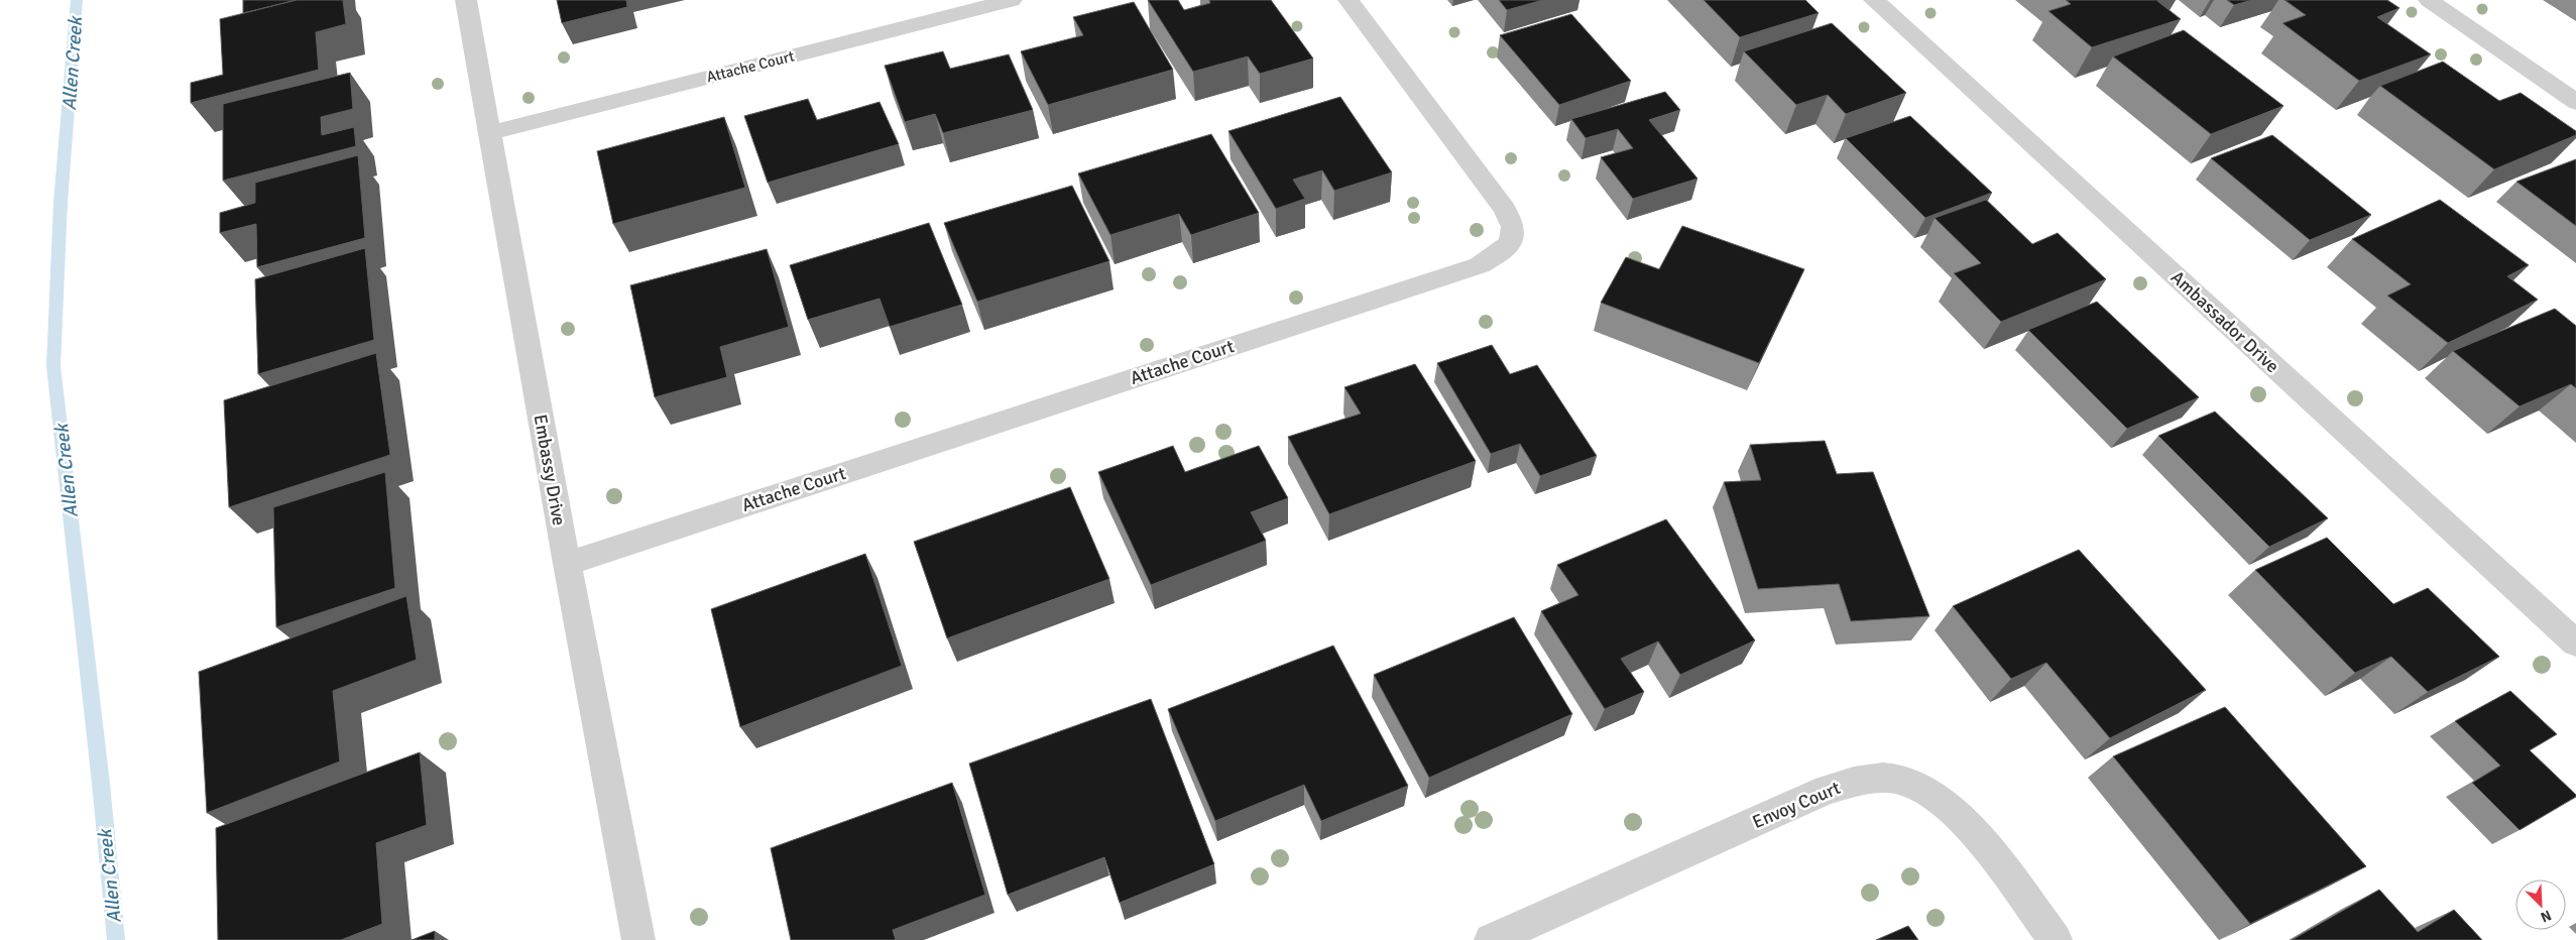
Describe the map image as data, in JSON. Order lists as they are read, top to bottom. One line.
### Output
{"streets":{"street":["Attache Court","Ambassador Drive","Embassy Drive","Envoy Court"]},"crossings":[["Attache Court","Embassy Drive"]],"water":["Allen Creek"],"north":"bottom right"}
